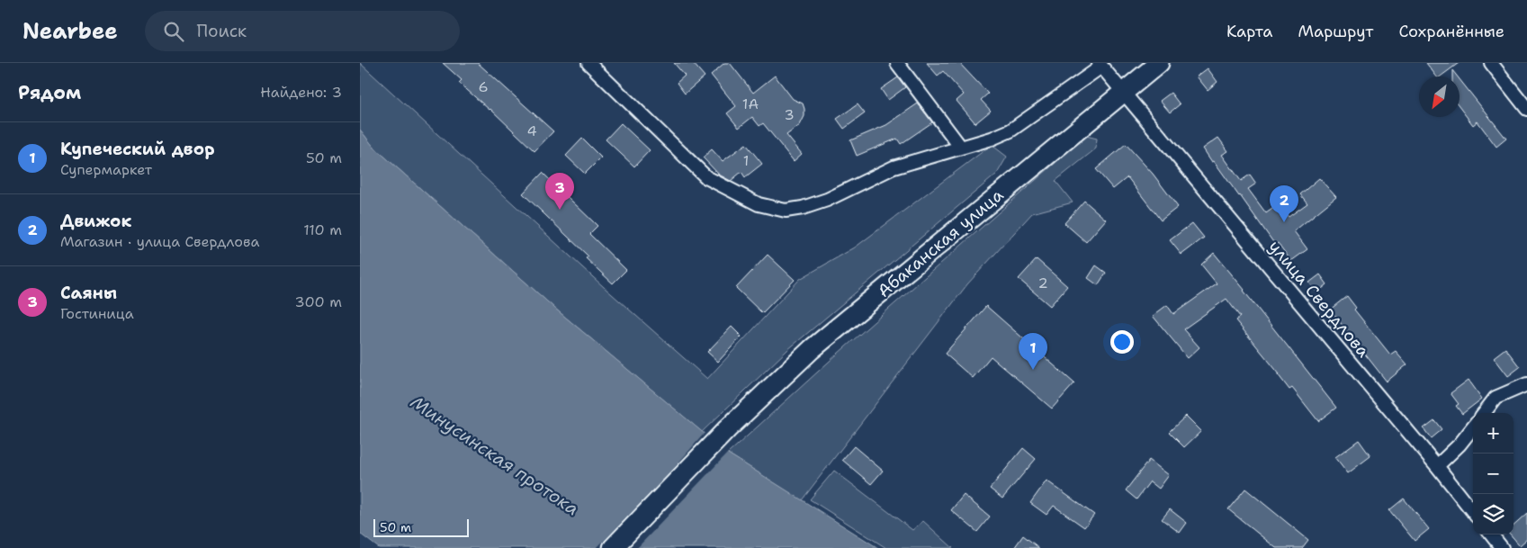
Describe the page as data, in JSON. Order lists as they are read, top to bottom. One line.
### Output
{"streets":{"main road":["Абаканская улица"],"street":["улица Свердлова"]},"crossings":[["Абаканская улица","улица Свердлова"]],"water":["Минусинская протока"],"house_numbers":["6","1А","3","4","1","2"],"scale_bar":"50 m","north":"bottom left","page":{"header":"Nearbee","search":"Поиск","nav":["Карта","Маршрут","Сохранённые"],"heading":["Рядом","Найдено: 3"],"list":[{"mark":"1","name":"Купеческий двор","note":"Супермаркет","value":"50 m"},{"mark":"2","name":"Движок","note":"Магазин · улица Свердлова","value":"110 m"},{"mark":"3","name":"Саяны","note":"Гостиница","value":"300 m"}],"pins":["3","2","1"],"map_buttons":["+","−"],"scale":"50 m"}}
